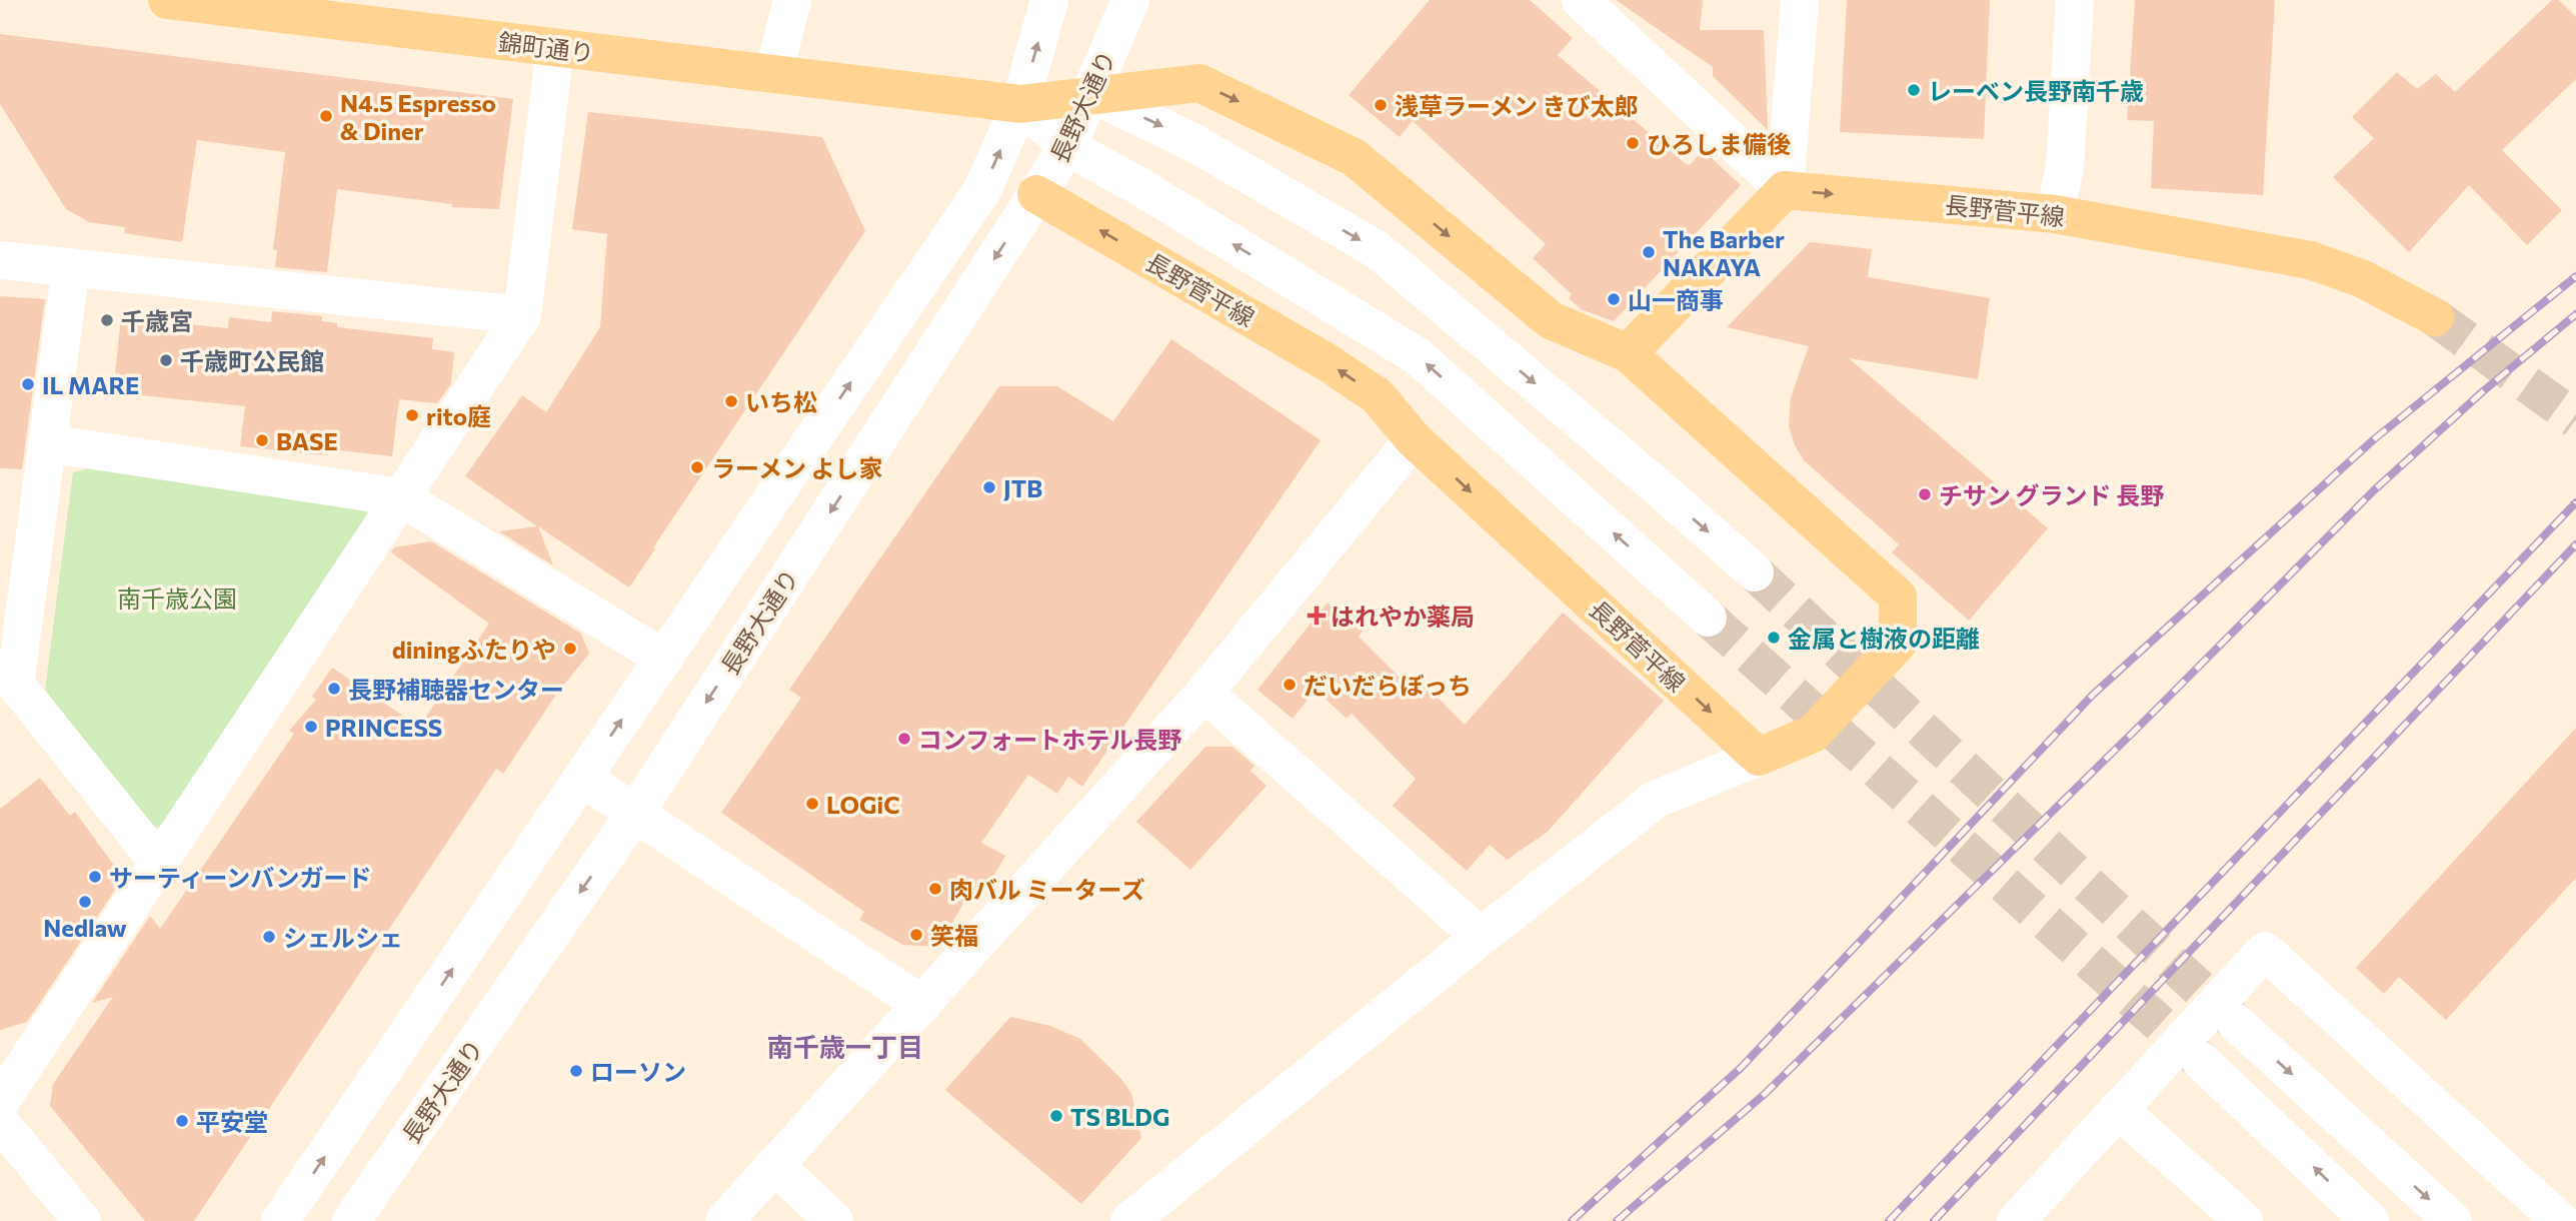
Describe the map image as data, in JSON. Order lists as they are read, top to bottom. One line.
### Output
{"streets":{"main road":["錦町通り","長野菅平線"],"street":["長野大通り"]},"crossings":[["長野大通り","長野菅平線"]],"districts":["南千歳一丁目"],"parks":["南千歳公園"],"places":{"other":["レーベン長野南千歳","浅草ラーメン きび太郎","N4.5 Espresso & Diner","ひろしま備後","The Barber NAKAYA","山一商事","千歳宮","千歳町公民館","IL MARE","いち松","rito庭","BASE","ラーメン よし家","JTB","チサン グランド 長野","金属と樹液の距離","diningふたりや","だいだらぼっち","長野補聴器センター","PRINCESS","コンフォートホテル長野","LOGiC","サーティーンバンガード","肉バル ミーターズ","Nedlaw","笑福","シェルシェ","ローソン","TS BLDG","平安堂"],"health":["はれやか薬局"]}}
